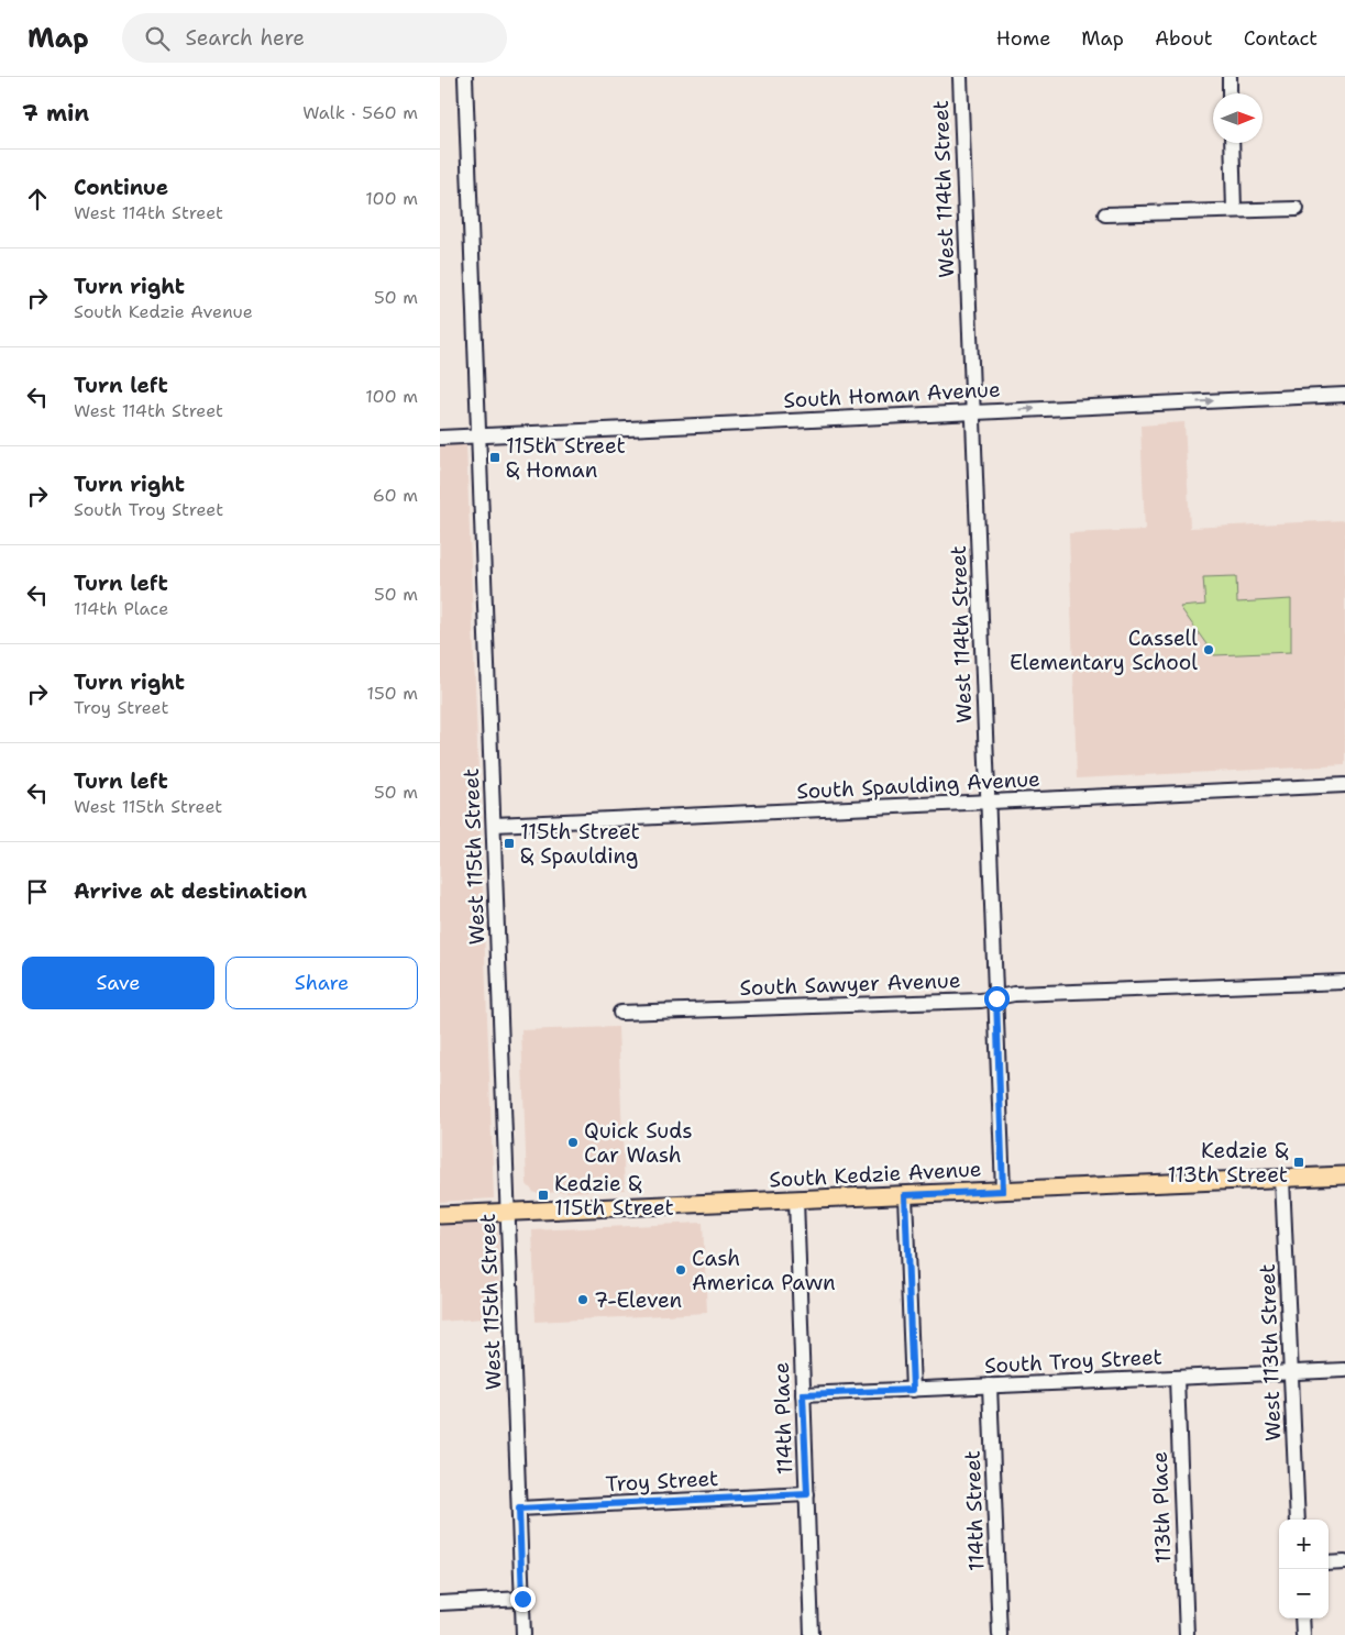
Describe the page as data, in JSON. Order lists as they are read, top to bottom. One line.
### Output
{"streets":{"main road":["South Kedzie Avenue"],"street":["West 114th Street","South Homan Avenue","South Spaulding Avenue","West 115th Street","South Sawyer Avenue","West 113th Street","South Troy Street","114th Place","Troy Street","113th Place","114th Street"]},"crossings":[["West 114th Street","South Homan Avenue"],["West 114th Street","South Spaulding Avenue"],["West 114th Street","South Sawyer Avenue"],["West 114th Street","South Kedzie Avenue"],["South Homan Avenue","West 115th Street"],["South Spaulding Avenue","West 115th Street"],["West 115th Street","South Kedzie Avenue"],["West 115th Street","Troy Street"],["South Kedzie Avenue","West 113th Street"],["South Kedzie Avenue","114th Place"],["West 113th Street","South Troy Street"],["South Troy Street","114th Place"],["South Troy Street","113th Place"],["South Troy Street","114th Street"],["114th Place","Troy Street"]],"one_way":["South Homan Avenue"],"places":{"transit":["115th Street & Homan","115th Street & Spaulding","Kedzie & 113th Street","Kedzie & 115th Street"],"other":["Cassell Elementary School","Quick Suds Car Wash","Cash America Pawn","7-Eleven"]},"north":"right","page":{"header":"Map","search":"Search here","nav":["Home","Map","About","Contact"],"heading":["7 min","Walk · 560 m"],"list":[["Continue","West 114th Street","100 m"],["Turn right","South Kedzie Avenue","50 m"],["Turn left","West 114th Street","100 m"],["Turn right","South Troy Street","60 m"],["Turn left","114th Place","50 m"],["Turn right","Troy Street","150 m"],["Turn left","West 115th Street","50 m"],"Arrive at destination"],"buttons":["Save","Share"],"map_buttons":["+","−"]}}
